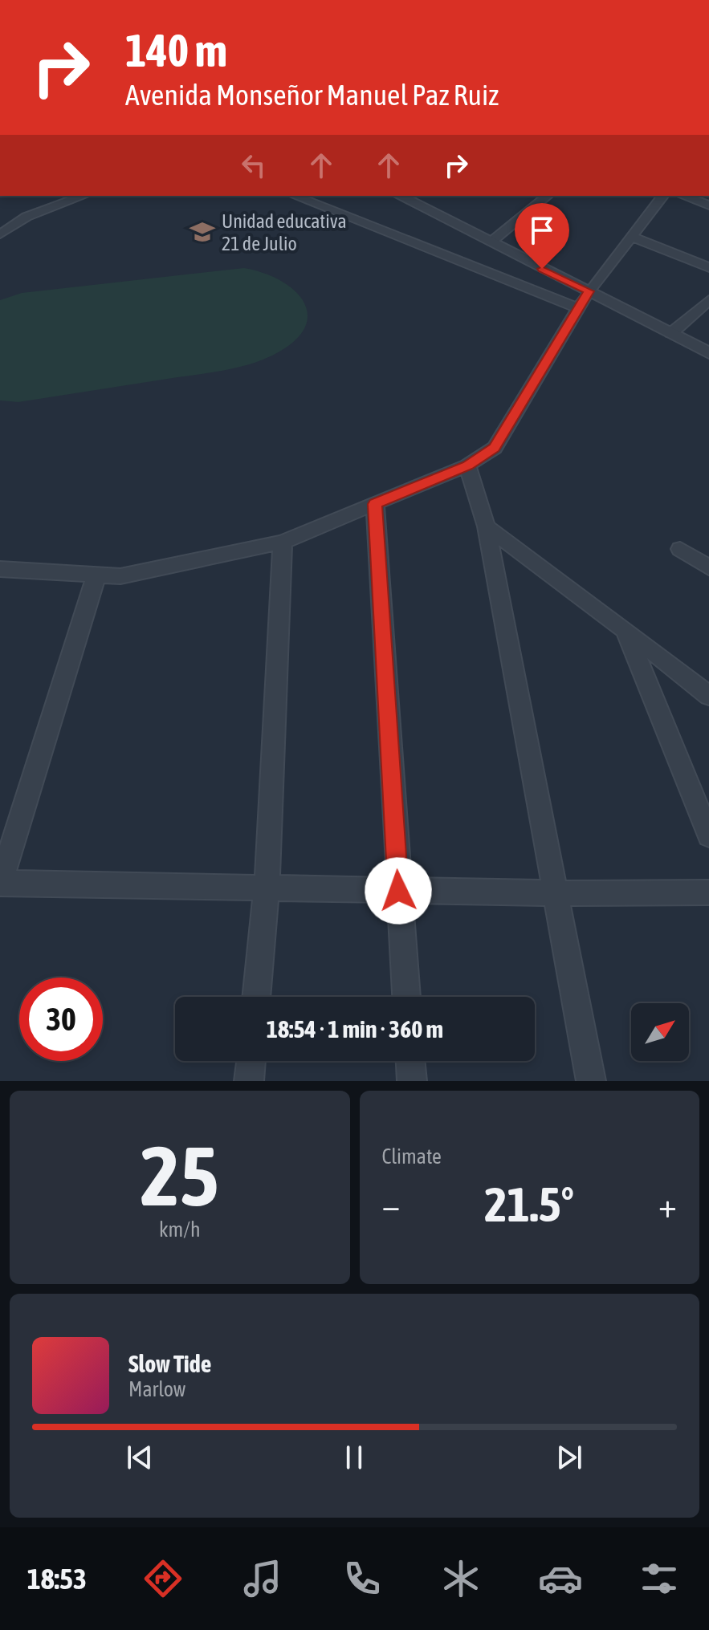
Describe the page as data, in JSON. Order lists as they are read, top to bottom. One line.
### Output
{"places":{"school or university":["Unidad educativa 21 de Julio"]},"north":"top right","page":{"turn":["140 m","Avenida Monseñor Manuel Paz Ruiz"],"limit":"30","trip":"18:54 · 1 min · 360 m","tile":[["25","km/h"],"Climate"],"heat":["−","21.5°","+"],"song":["Slow Tide","Marlow"],"tabs":"18:53"}}
